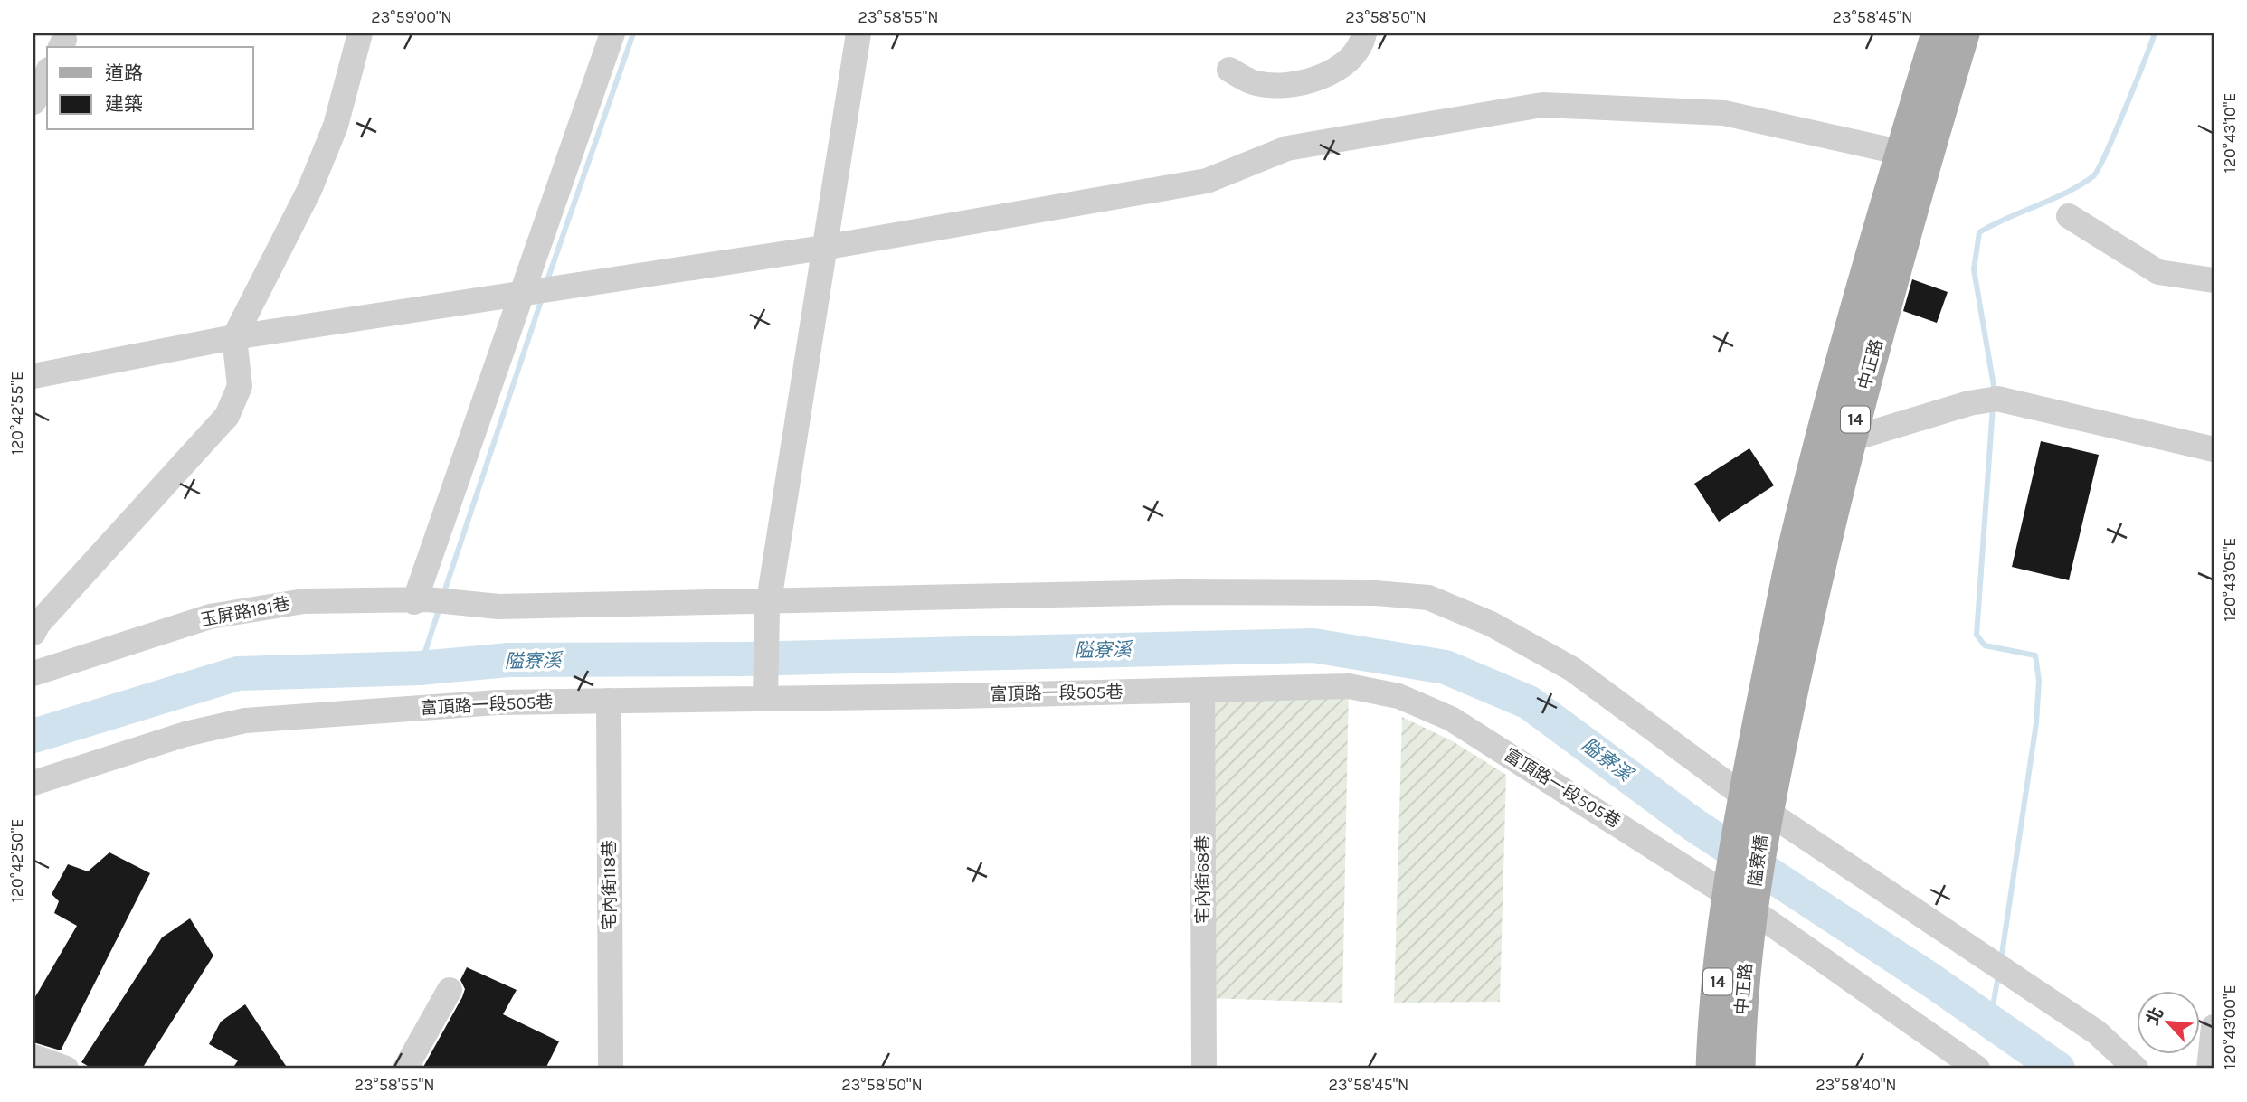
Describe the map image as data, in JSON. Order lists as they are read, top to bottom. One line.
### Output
{"streets":{"main road":["中正路","14","隘寮橋"],"street":["玉屏路181巷","富頂路一段505巷","宅內街68巷","宅內街118巷"]},"crossings":[["中正路","玉屏路181巷"],["中正路","富頂路一段505巷"],["中正路","隘寮橋"],["玉屏路181巷","隘寮橋"],["富頂路一段505巷","隘寮橋"],["富頂路一段505巷","宅內街68巷"],["富頂路一段505巷","宅內街118巷"]],"water":["隘寮溪"],"legend":["道路","建築"],"north":"top left","coordinates":["23°59'00\"N","23°58'55\"N","23°58'50\"N","23°58'45\"N","120°43'10\"E","120°42'55\"E","120°43'05\"E","120°42'50\"E","120°43'00\"E","23°58'40\"N"]}
